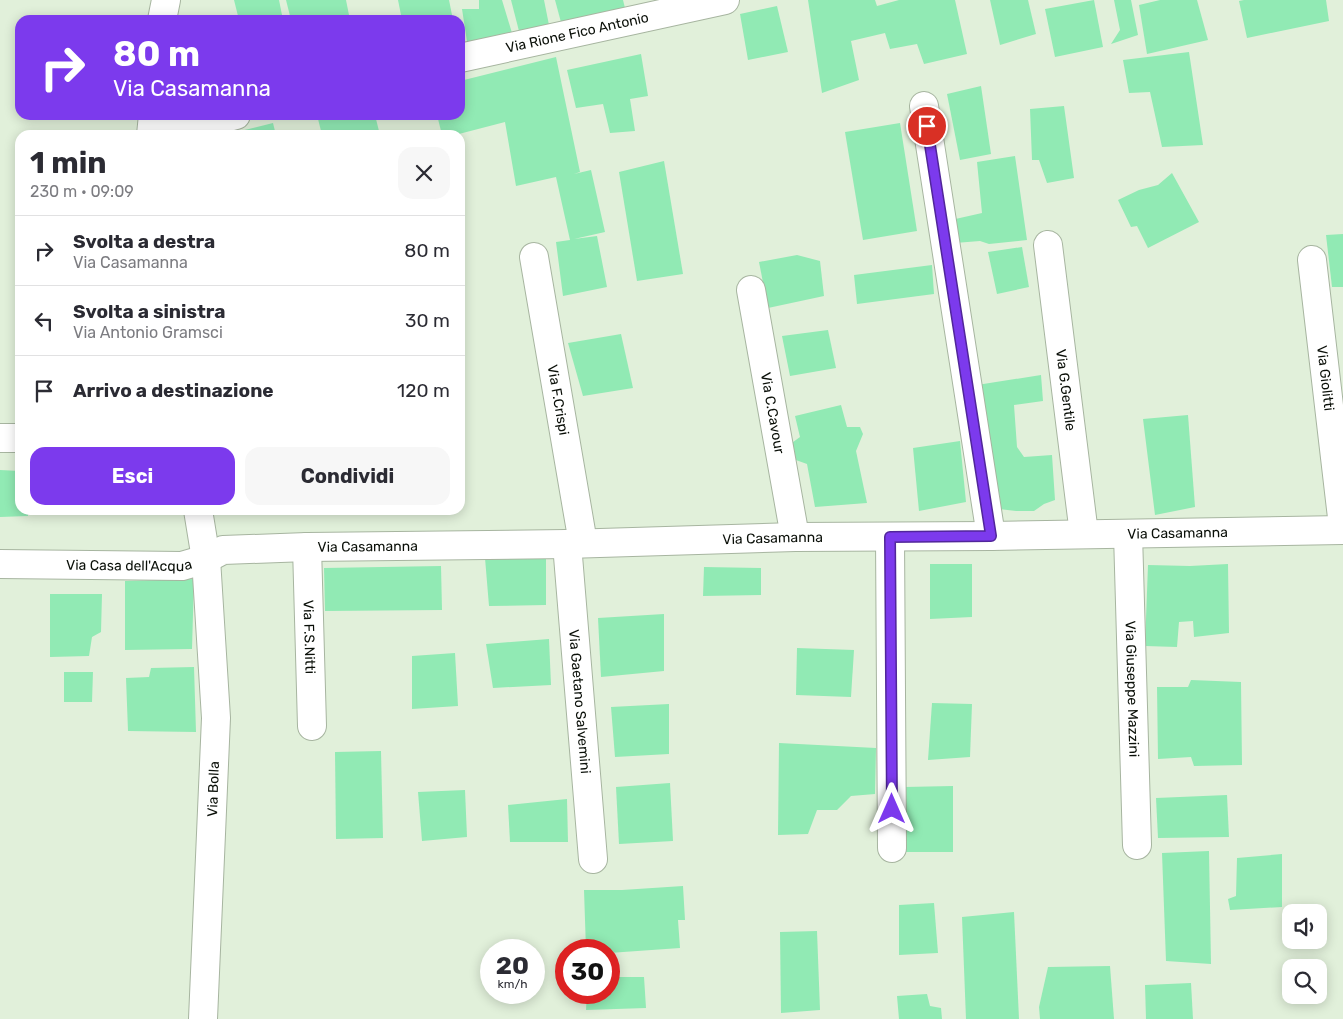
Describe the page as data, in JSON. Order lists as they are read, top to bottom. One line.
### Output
{"streets":{"street":["Via Rione Fico Antonio","Via Giolitti","Via G.Gentile","Via F.Crispi","Via C.Cavour","Via Casamanna","Via Casa dell'Acqua","Via F.S.Nitti","Via Giuseppe Mazzini","Via Gaetano Salvemini","Via Bolla"]},"crossings":[["Via Giolitti","Via Casamanna"],["Via G.Gentile","Via Casamanna"],["Via F.Crispi","Via Casamanna"],["Via F.Crispi","Via Gaetano Salvemini"],["Via C.Cavour","Via Casamanna"],["Via Casamanna","Via Casa dell'Acqua"],["Via Casamanna","Via F.S.Nitti"],["Via Casamanna","Via Giuseppe Mazzini"],["Via Casamanna","Via Gaetano Salvemini"],["Via Casamanna","Via Bolla"],["Via Casa dell'Acqua","Via Bolla"]],"page":{"turn":["80 m","Via Casamanna"],"heading":["1 min","230 m · 09:09"],"list":[{"name":"Svolta a destra","note":"Via Casamanna","value":"80 m"},{"name":"Svolta a sinistra","note":"Via Antonio Gramsci","value":"30 m"},{"name":"Arrivo a destinazione","value":"120 m"}],"buttons":["Esci","Condividi"],"speed":"20 km/h","limit":"30"}}
